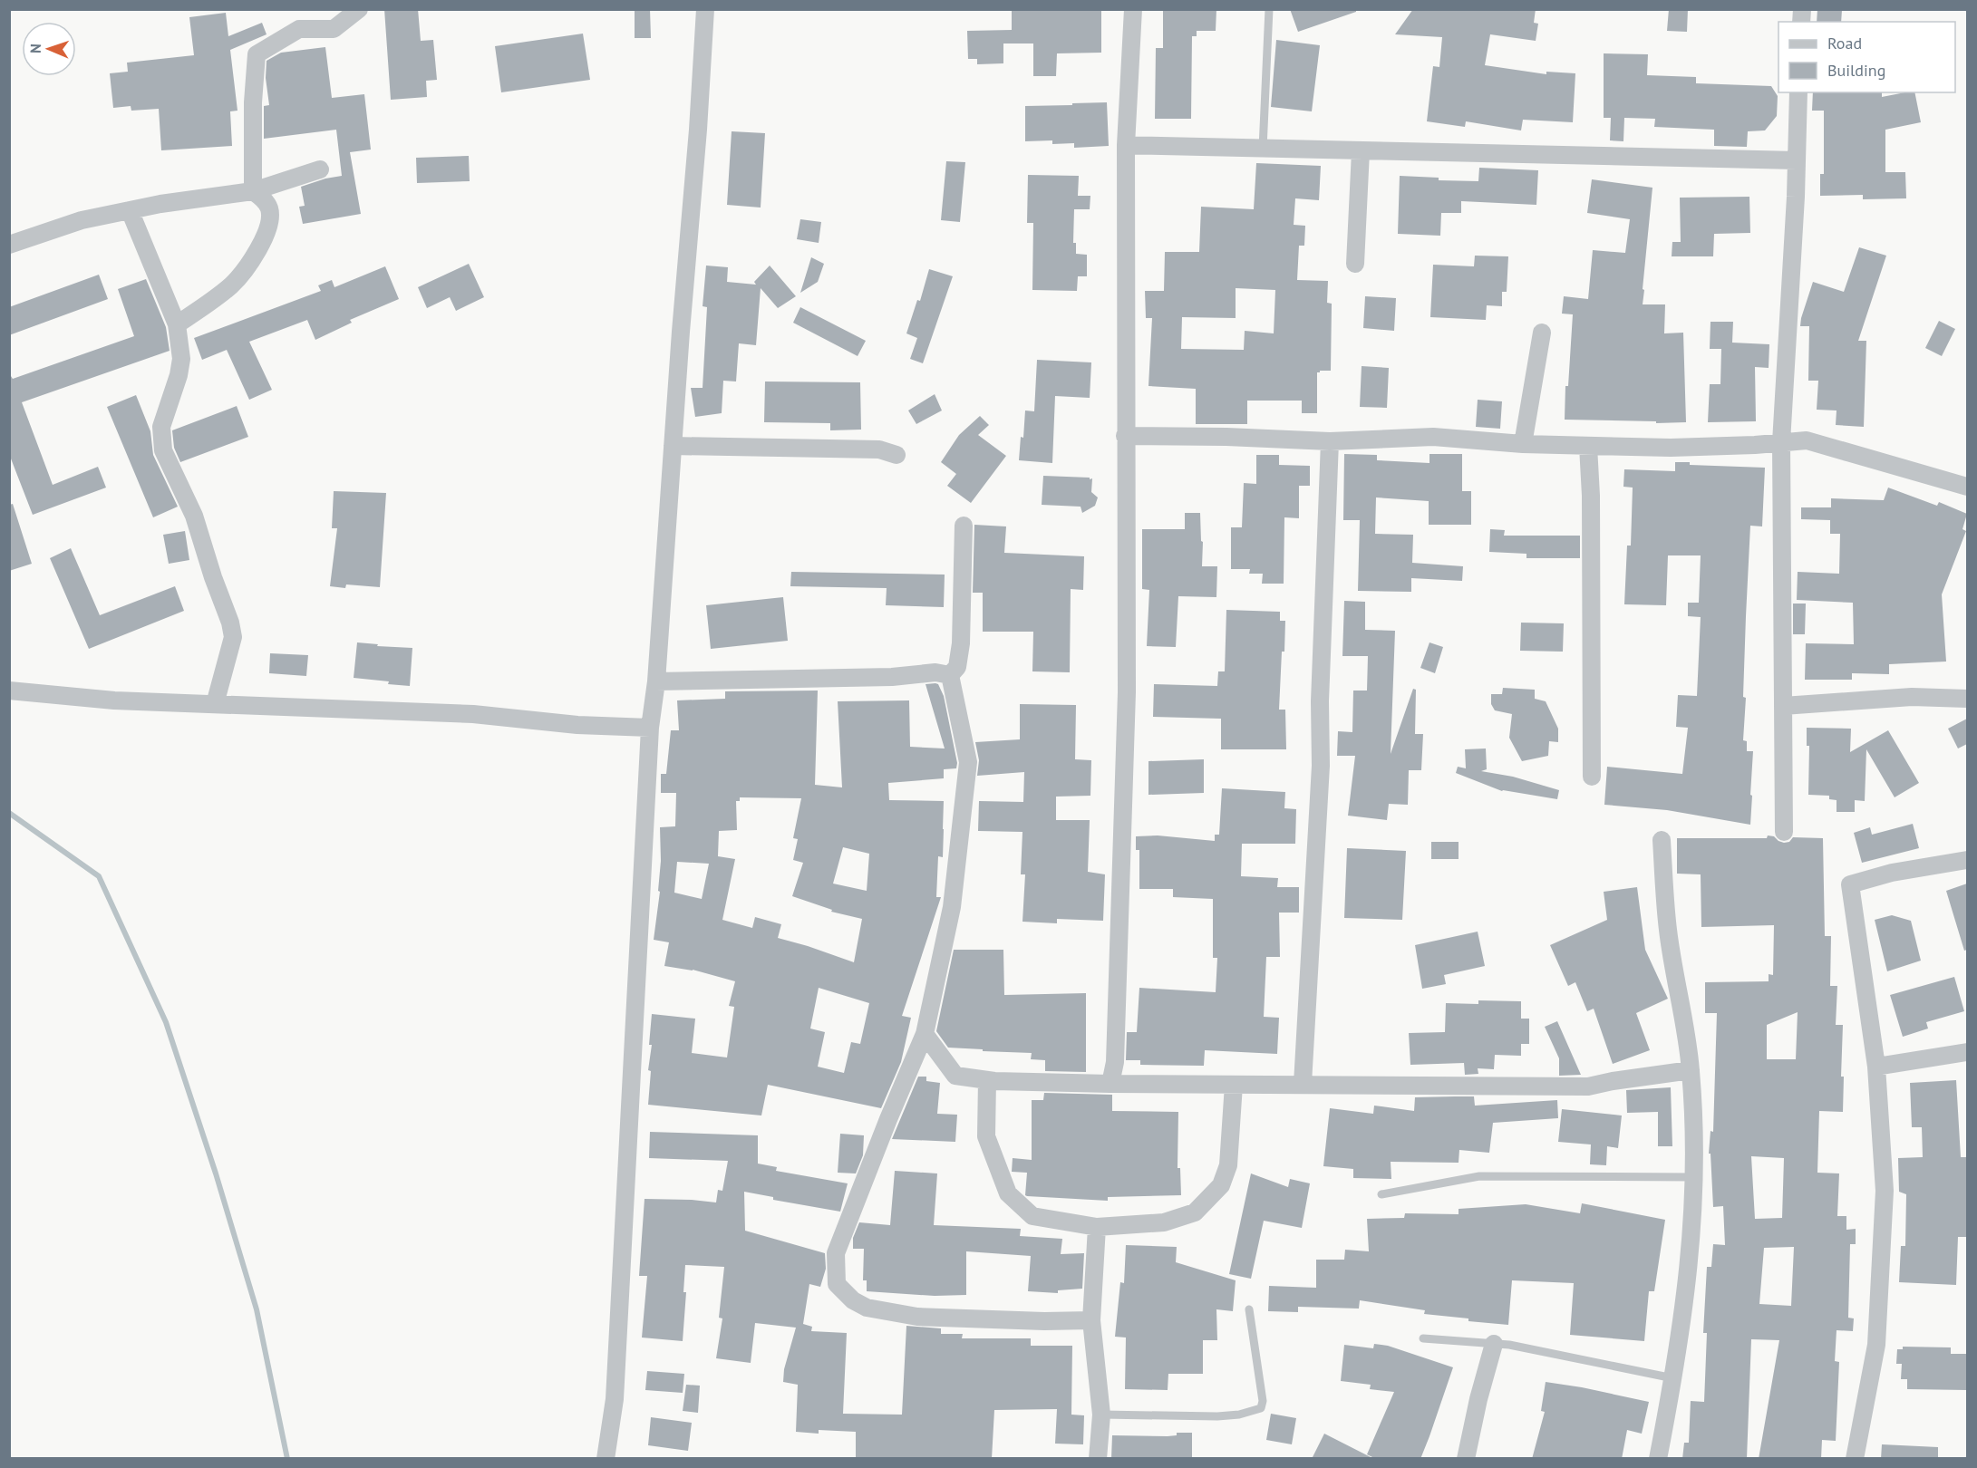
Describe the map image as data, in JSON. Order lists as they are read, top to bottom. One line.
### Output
{"legend":["Road","Building"],"north":"left"}
